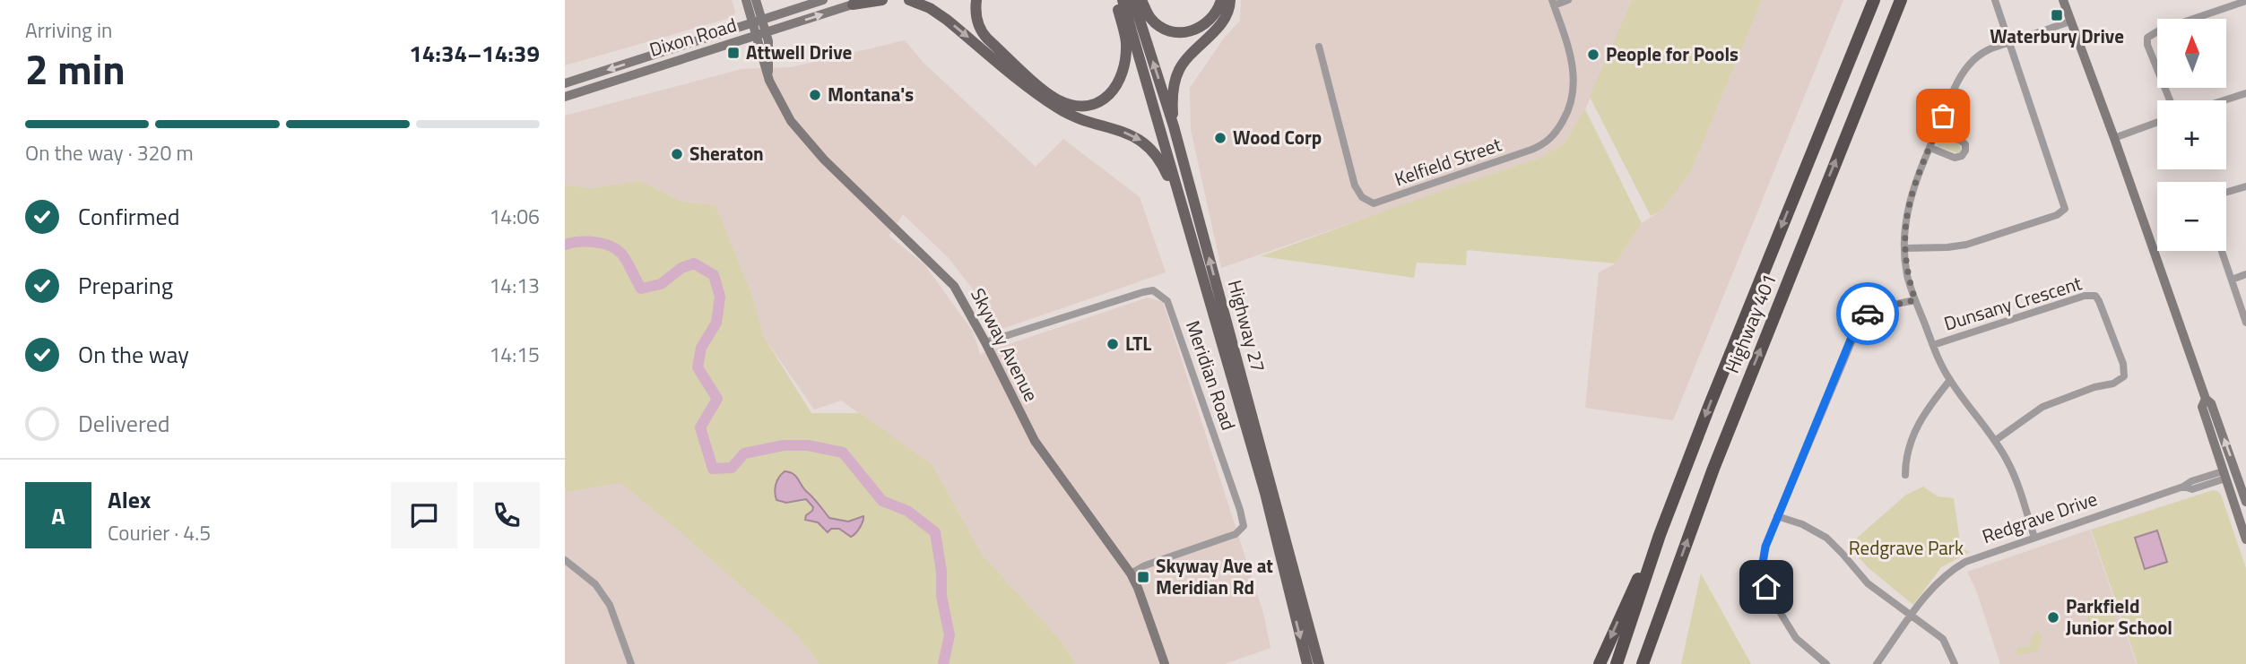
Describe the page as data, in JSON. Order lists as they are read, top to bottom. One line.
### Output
{"streets":{"highway":["Highway 401"],"main road":["Dixon Road","Highway 27","Skyway Avenue"],"street":["Kelfield Street","Dunsany Crescent","Meridian Road","Redgrave Drive"]},"crossings":[["Dixon Road","Skyway Avenue"],["Skyway Avenue","Meridian Road"]],"parks":["Redgrave Park"],"places":{"transit":["Waterbury Drive","Attwell Drive","Skyway Ave at Meridian Rd"],"other":["People for Pools","Montana's","Wood Corp","Sheraton","LTL","Parkfield Junior School"]},"north":"top","page":{"heading":["2 min","Arriving in","14:34–14:39"],"panel":["Alex","Courier · 4.5"],"map_buttons":["+","−"],"bar":"On the way · 320 m","list":[["Confirmed","14:06"],["Preparing","14:13"],["On the way","14:15"],"Delivered"],"round":"A"}}
